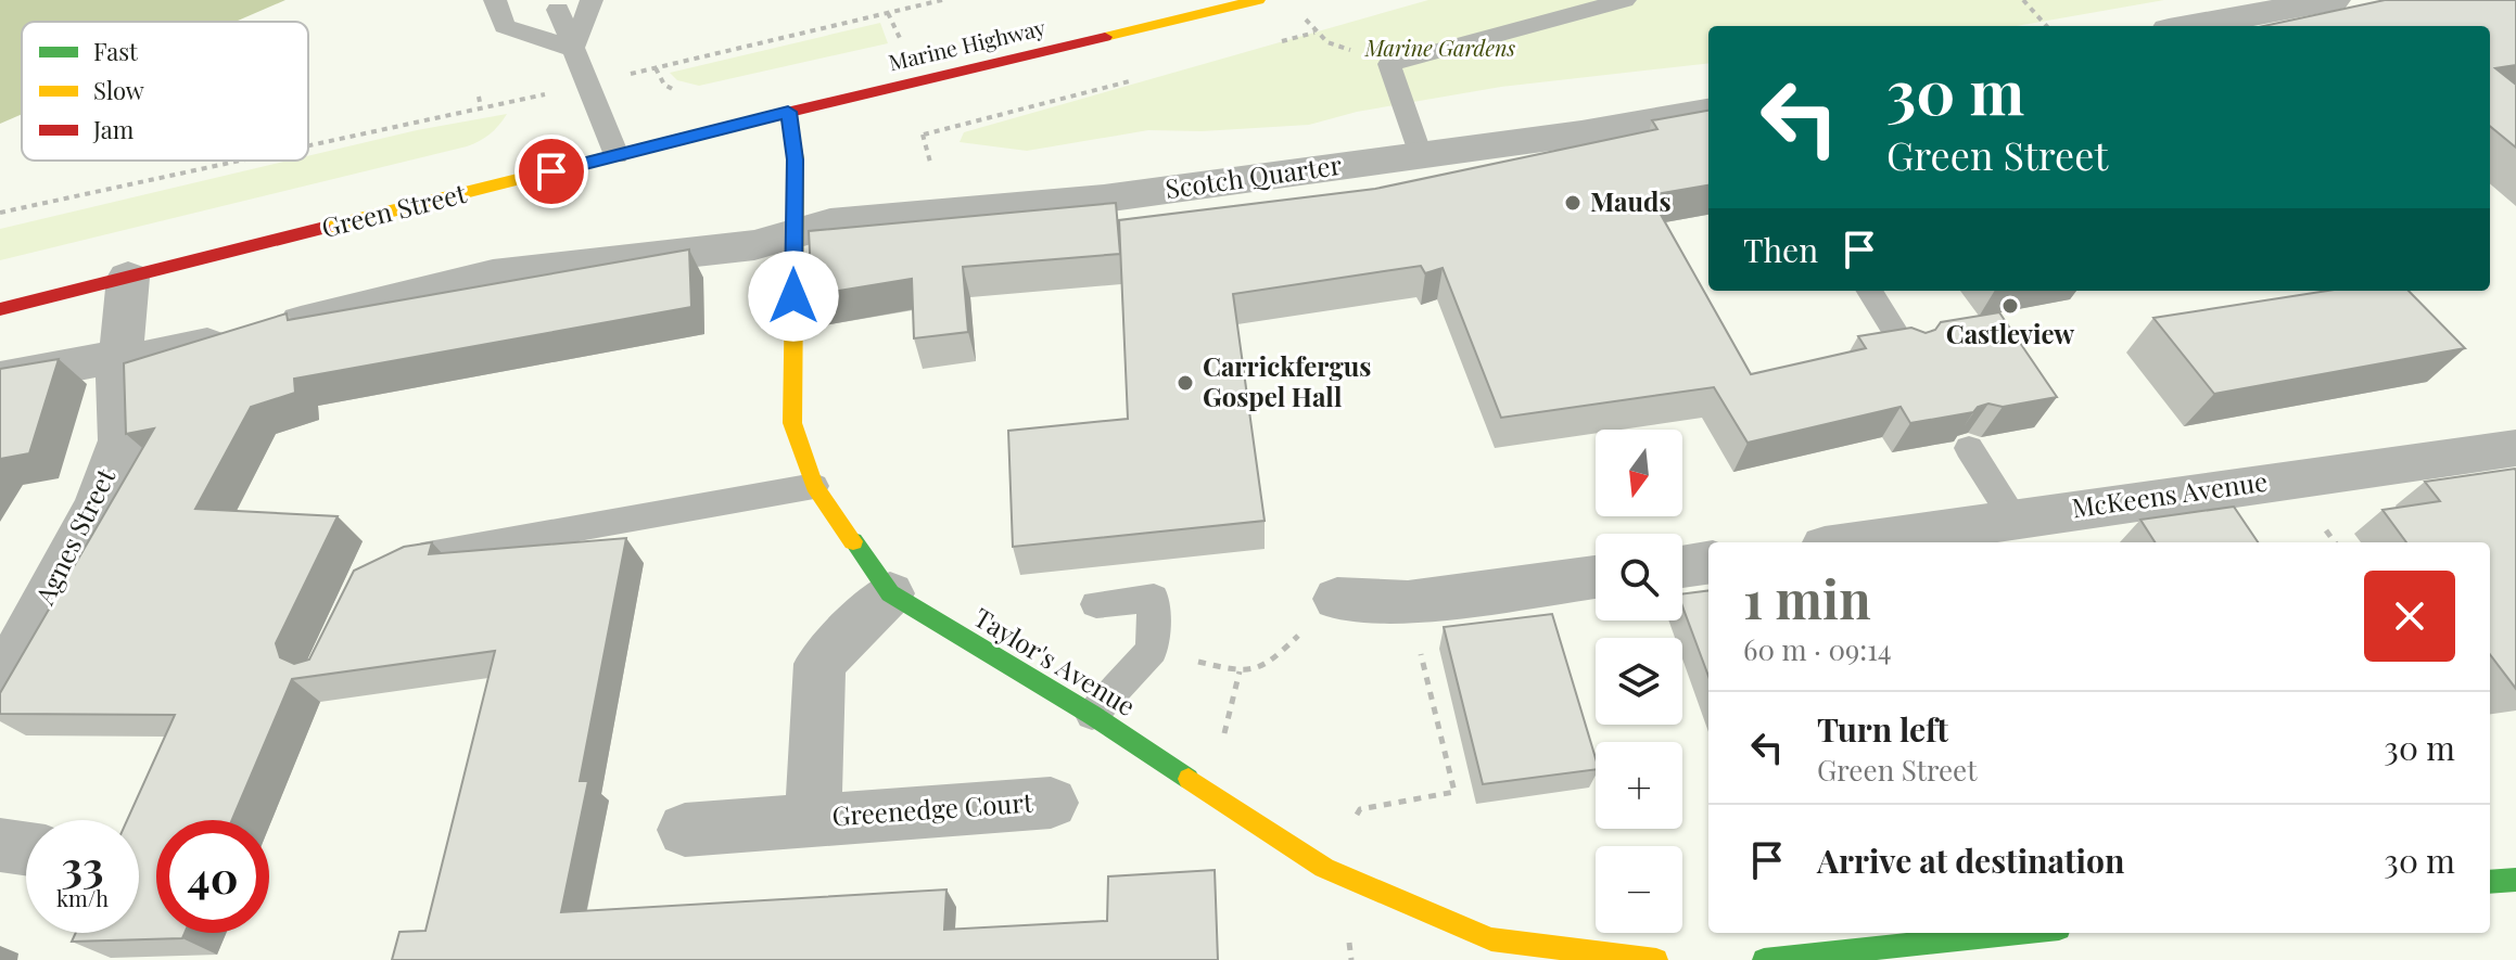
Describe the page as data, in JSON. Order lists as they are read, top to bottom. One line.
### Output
{"streets":{"street":["Marine Highway","Scotch Quarter","Green Street","McKeens Avenue","Agnes Street","Taylor's Avenue","Greenedge Court"]},"crossings":[["Marine Highway","Green Street"],["Marine Highway","Taylor's Avenue"],["Scotch Quarter","Taylor's Avenue"],["Green Street","Agnes Street"],["Green Street","Taylor's Avenue"],["Taylor's Avenue","Greenedge Court"]],"parks":["Marine Gardens"],"places":["Mauds","Castleview","Carrickfergus Gospel Hall"],"legend":["Fast","Slow","Jam"],"north":"bottom","page":{"turn":["30 m","Green Street"],"then":"Then","map_buttons":["+","−"],"heading":["1 min","60 m · 09:14"],"list":[{"name":"Turn left","note":"Green Street","value":"30 m"},{"name":"Arrive at destination","value":"30 m"}],"speed":"33 km/h","limit":"40"}}
